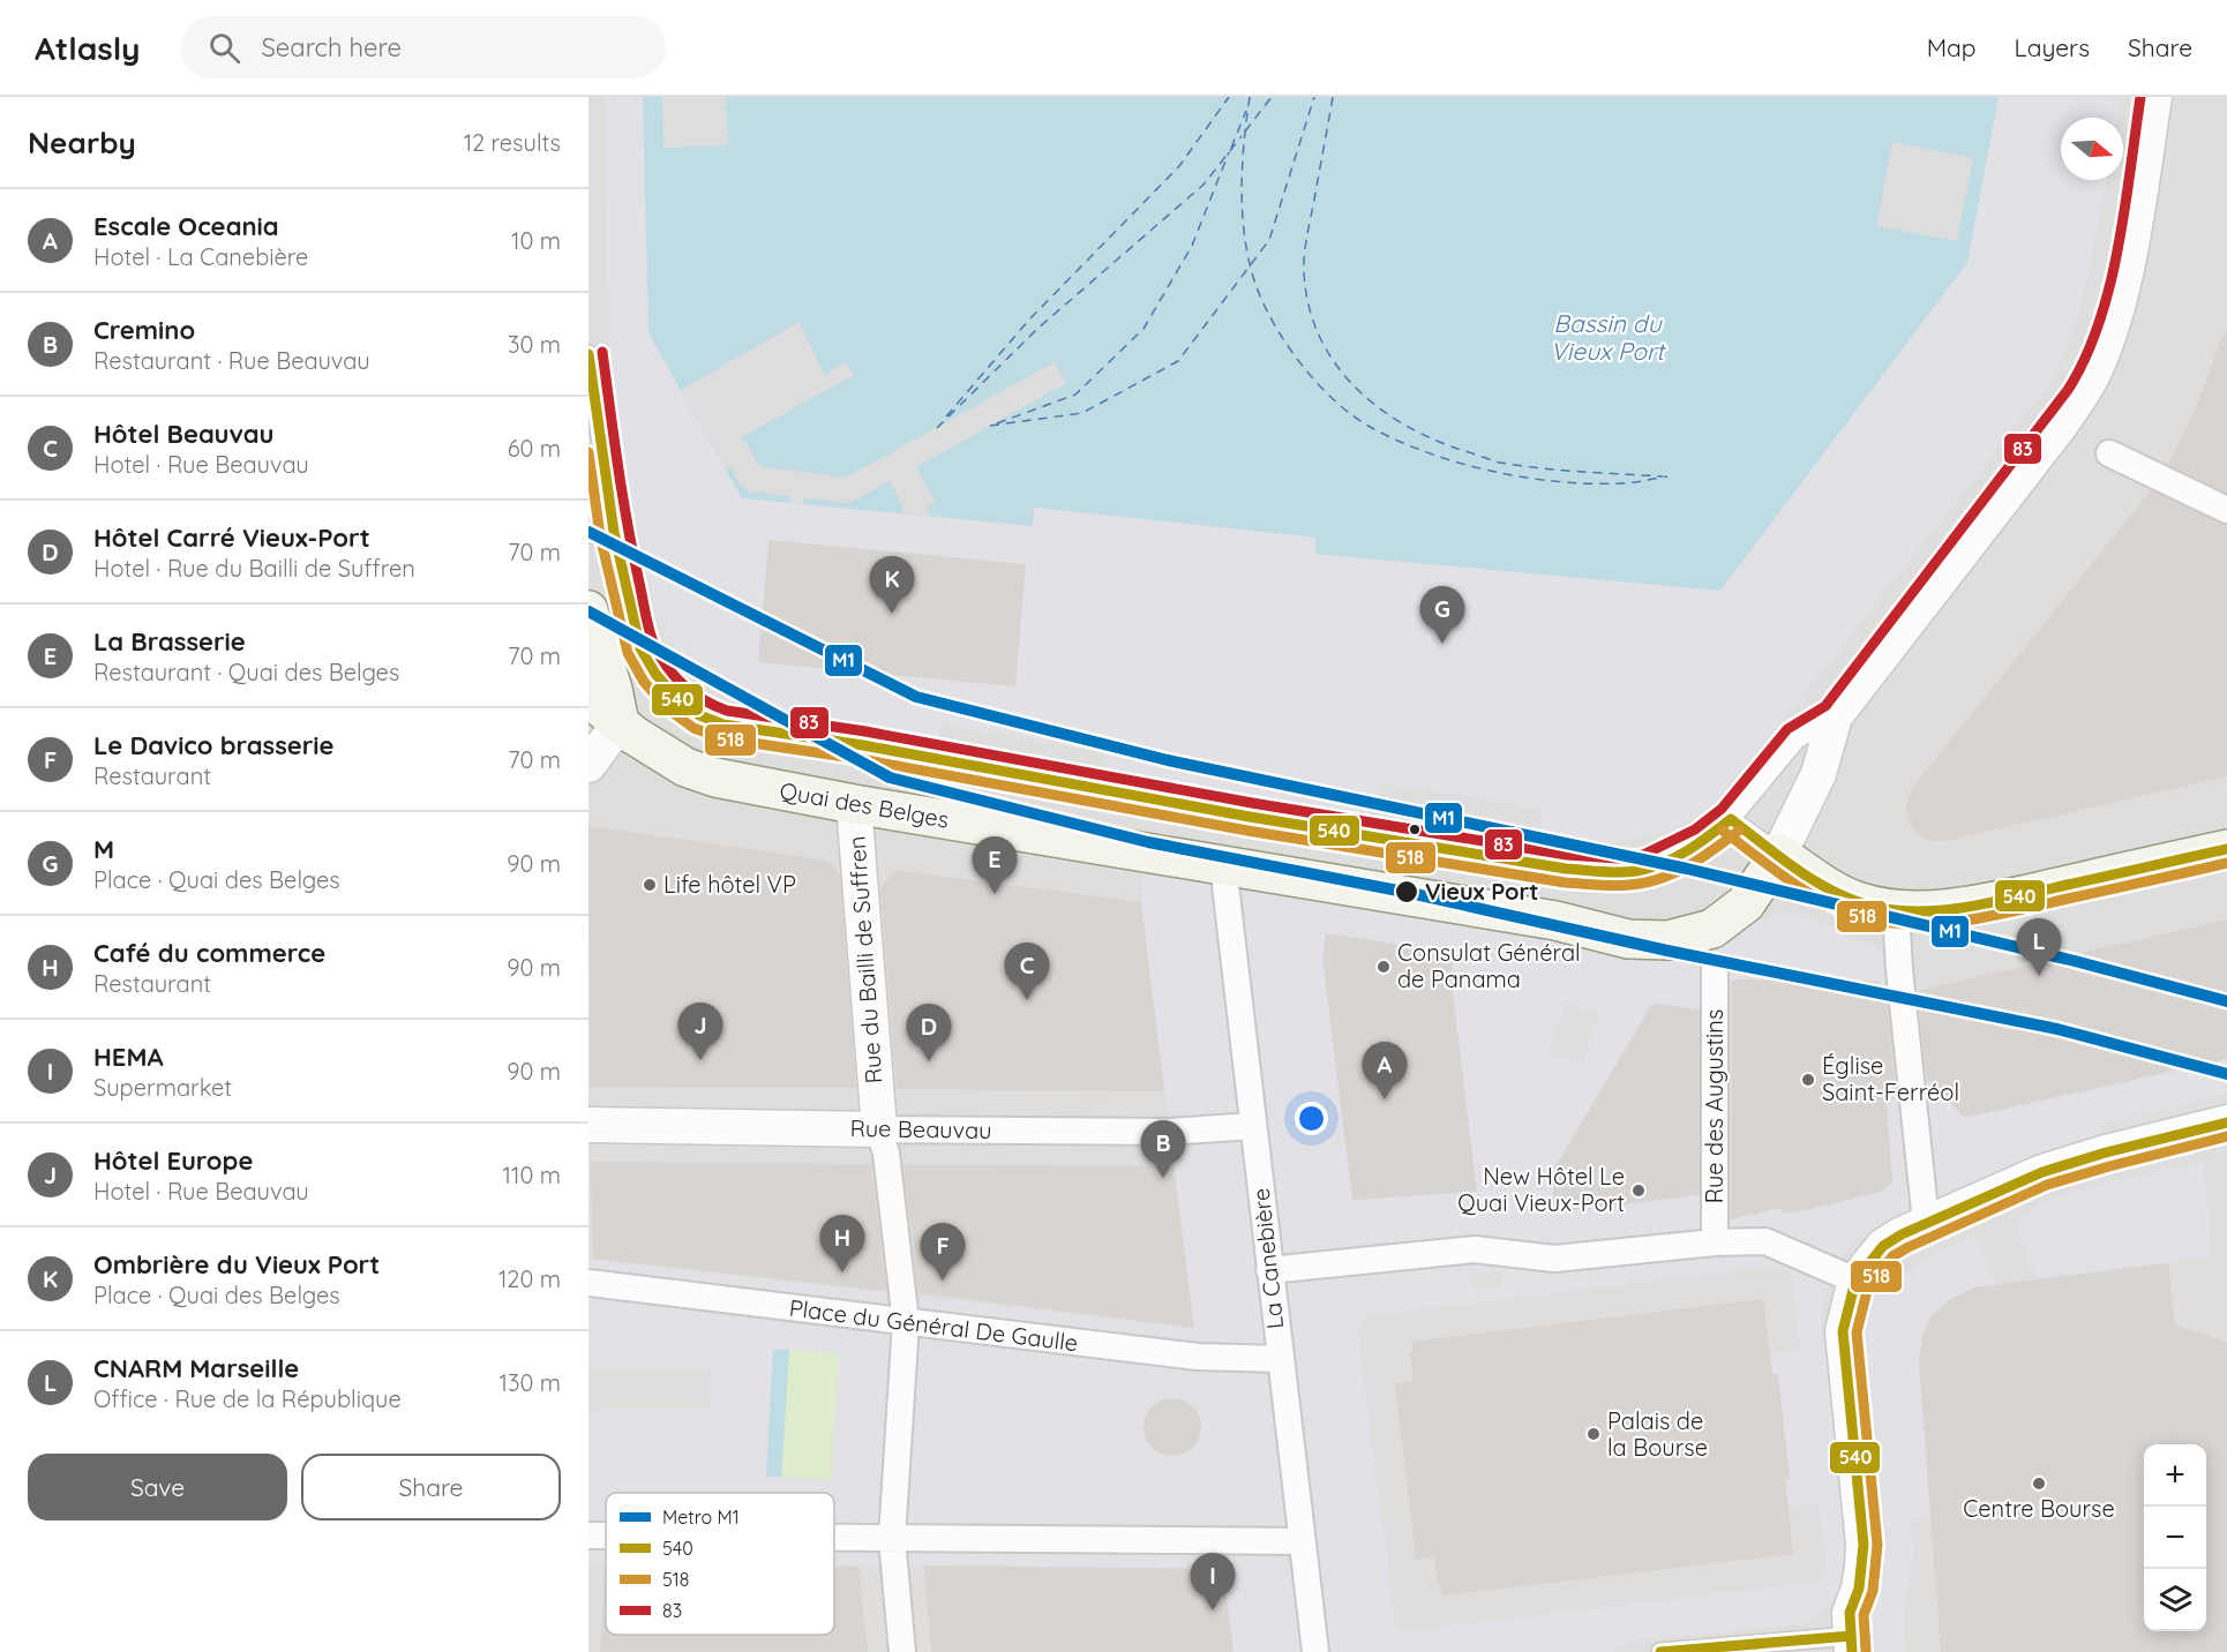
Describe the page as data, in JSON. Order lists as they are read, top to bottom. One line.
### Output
{"streets":{"main road":["Quai des Belges"],"street":["Rue du Bailli de Suffren","Rue des Augustins","Rue Beauvau","La Canebière","Place du Général De Gaulle"]},"crossings":[["Quai des Belges","Rue du Bailli de Suffren"],["Quai des Belges","La Canebière"],["Rue du Bailli de Suffren","Rue Beauvau"],["Rue du Bailli de Suffren","Place du Général De Gaulle"],["Rue Beauvau","La Canebière"],["La Canebière","Place du Général De Gaulle"]],"water":["Bassin du Vieux Port"],"places":["Life hôtel VP","Vieux Port","Consulat Général de Panama","Église Saint-Ferréol","New Hôtel Le Quai Vieux-Port","Palais de la Bourse","Centre Bourse"],"lines":["transit line 83","transit line 540","transit line 518","metro line M1"],"legend":["Metro M1","540","518","83"],"north":"right","page":{"header":"Atlasly","search":"Search here","nav":["Map","Layers","Share"],"heading":["Nearby","12 results"],"list":[{"mark":"A","name":"Escale Oceania","note":"Hotel · La Canebière","value":"10 m"},{"mark":"B","name":"Cremino","note":"Restaurant · Rue Beauvau","value":"30 m"},{"mark":"C","name":"Hôtel Beauvau","note":"Hotel · Rue Beauvau","value":"60 m"},{"mark":"D","name":"Hôtel Carré Vieux-Port","note":"Hotel · Rue du Bailli de Suffren","value":"70 m"},{"mark":"E","name":"La Brasserie","note":"Restaurant · Quai des Belges","value":"70 m"},{"mark":"F","name":"Le Davico brasserie","note":"Restaurant","value":"70 m"},{"mark":"G","name":"M","note":"Place · Quai des Belges","value":"90 m"},{"mark":"H","name":"Café du commerce","note":"Restaurant","value":"90 m"},{"mark":"I","name":"HEMA","note":"Supermarket","value":"90 m"},{"mark":"J","name":"Hôtel Europe","note":"Hotel · Rue Beauvau","value":"110 m"},{"mark":"K","name":"Ombrière du Vieux Port","note":"Place · Quai des Belges","value":"120 m"},{"mark":"L","name":"CNARM Marseille","note":"Office · Rue de la République","value":"130 m"}],"pins":["K","G","E","L","C","J","D","A","B","H","F","I"],"buttons":["Save","Share"],"map_buttons":["+","−"]}}
